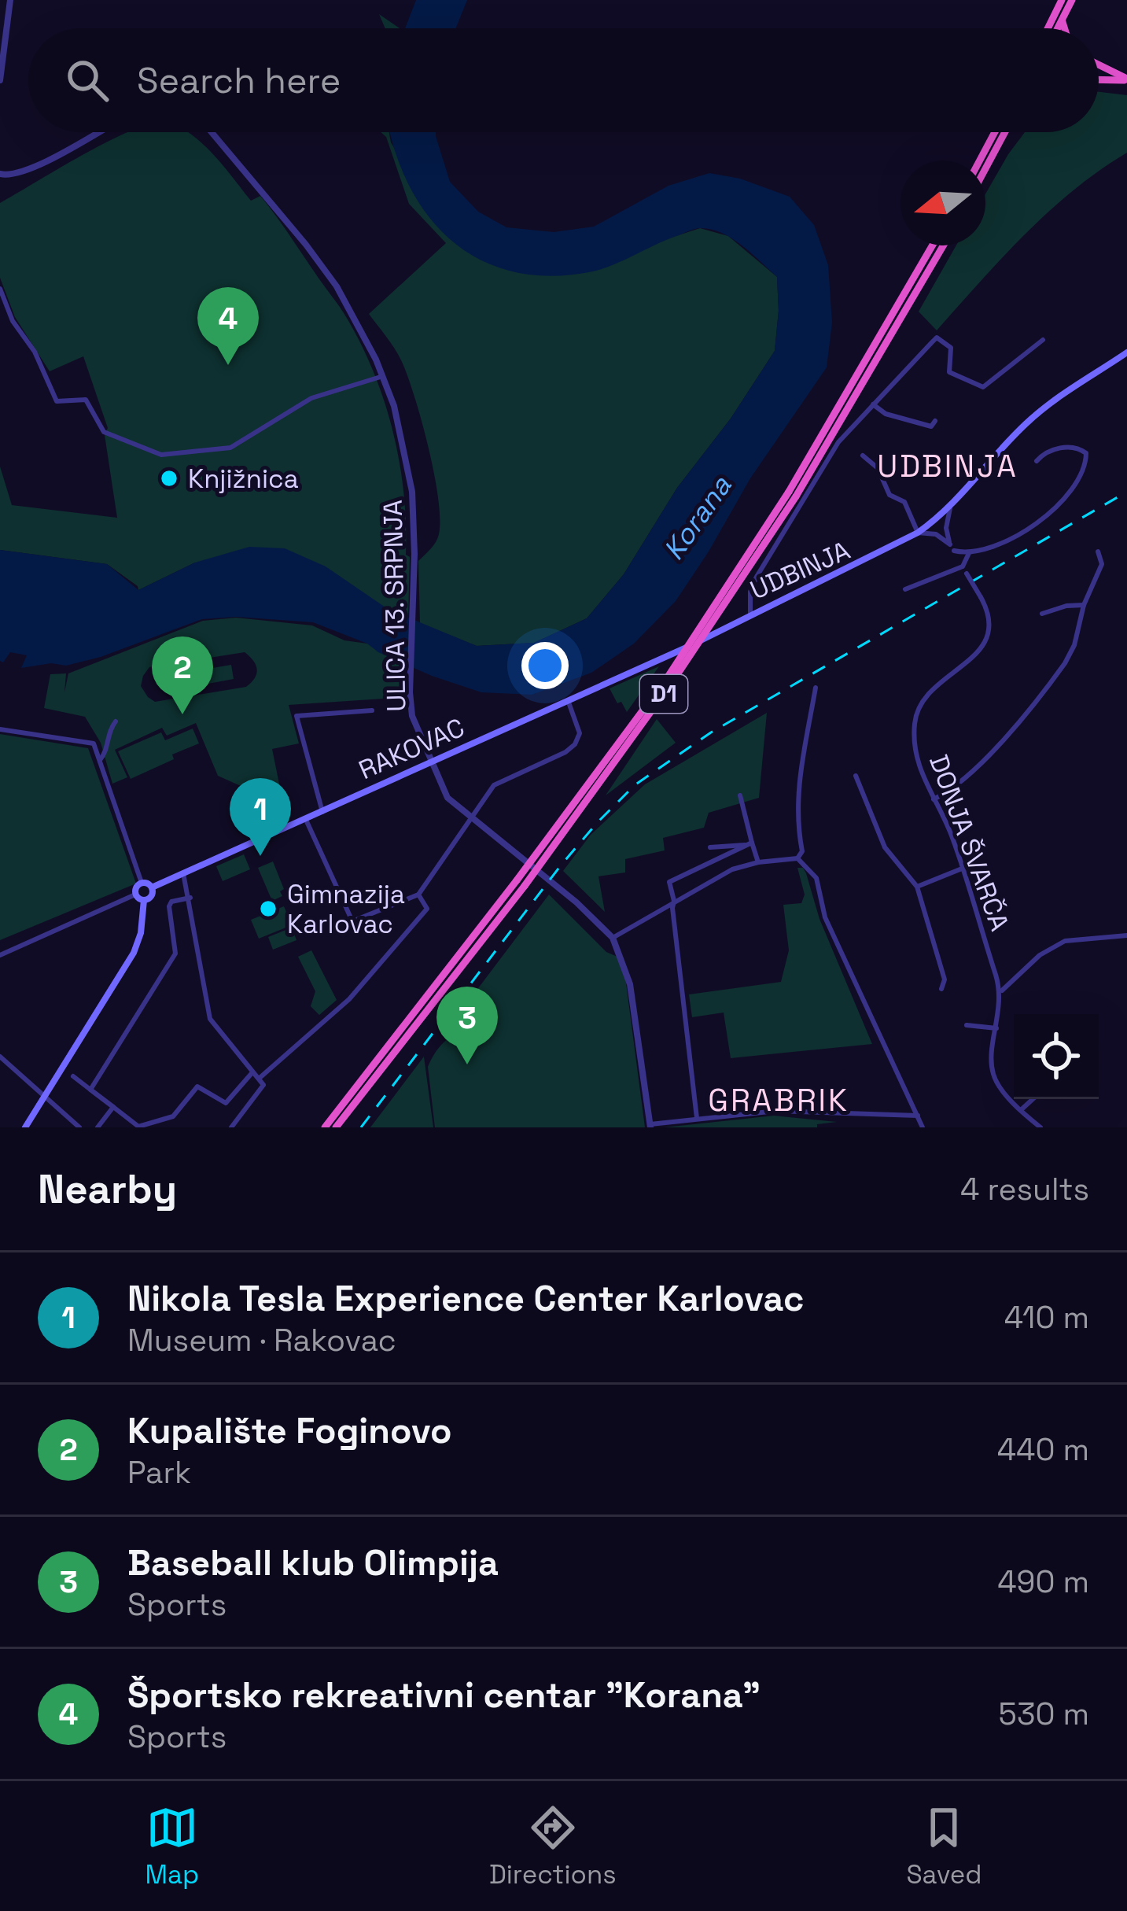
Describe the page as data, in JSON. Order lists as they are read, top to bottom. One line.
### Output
{"streets":{"highway":["D1"],"main road":["UDBINJA","RAKOVAC"],"street":["ULICA 13. SRPNJA","DONJA ŠVARČA"]},"crossings":[["UDBINJA","RAKOVAC"],["ULICA 13. SRPNJA","RAKOVAC"]],"districts":["UDBINJA","GRABRIK"],"water":["Korana"],"places":["Knjižnica","Gimnazija Karlovac"],"north":"left","page":{"search":"Search here","pins":["4","2","1","3"],"heading":["Nearby","4 results"],"list":[{"mark":"1","name":"Nikola Tesla Experience Center Karlovac","note":"Museum · Rakovac","value":"410 m"},{"mark":"2","name":"Kupalište Foginovo","note":"Park","value":"440 m"},{"mark":"3","name":"Baseball klub Olimpija","note":"Sports","value":"490 m"},{"mark":"4","name":"Športsko rekreativni centar \"Korana\"","note":"Sports","value":"530 m"}],"nav":["Map","Directions","Saved"]}}
